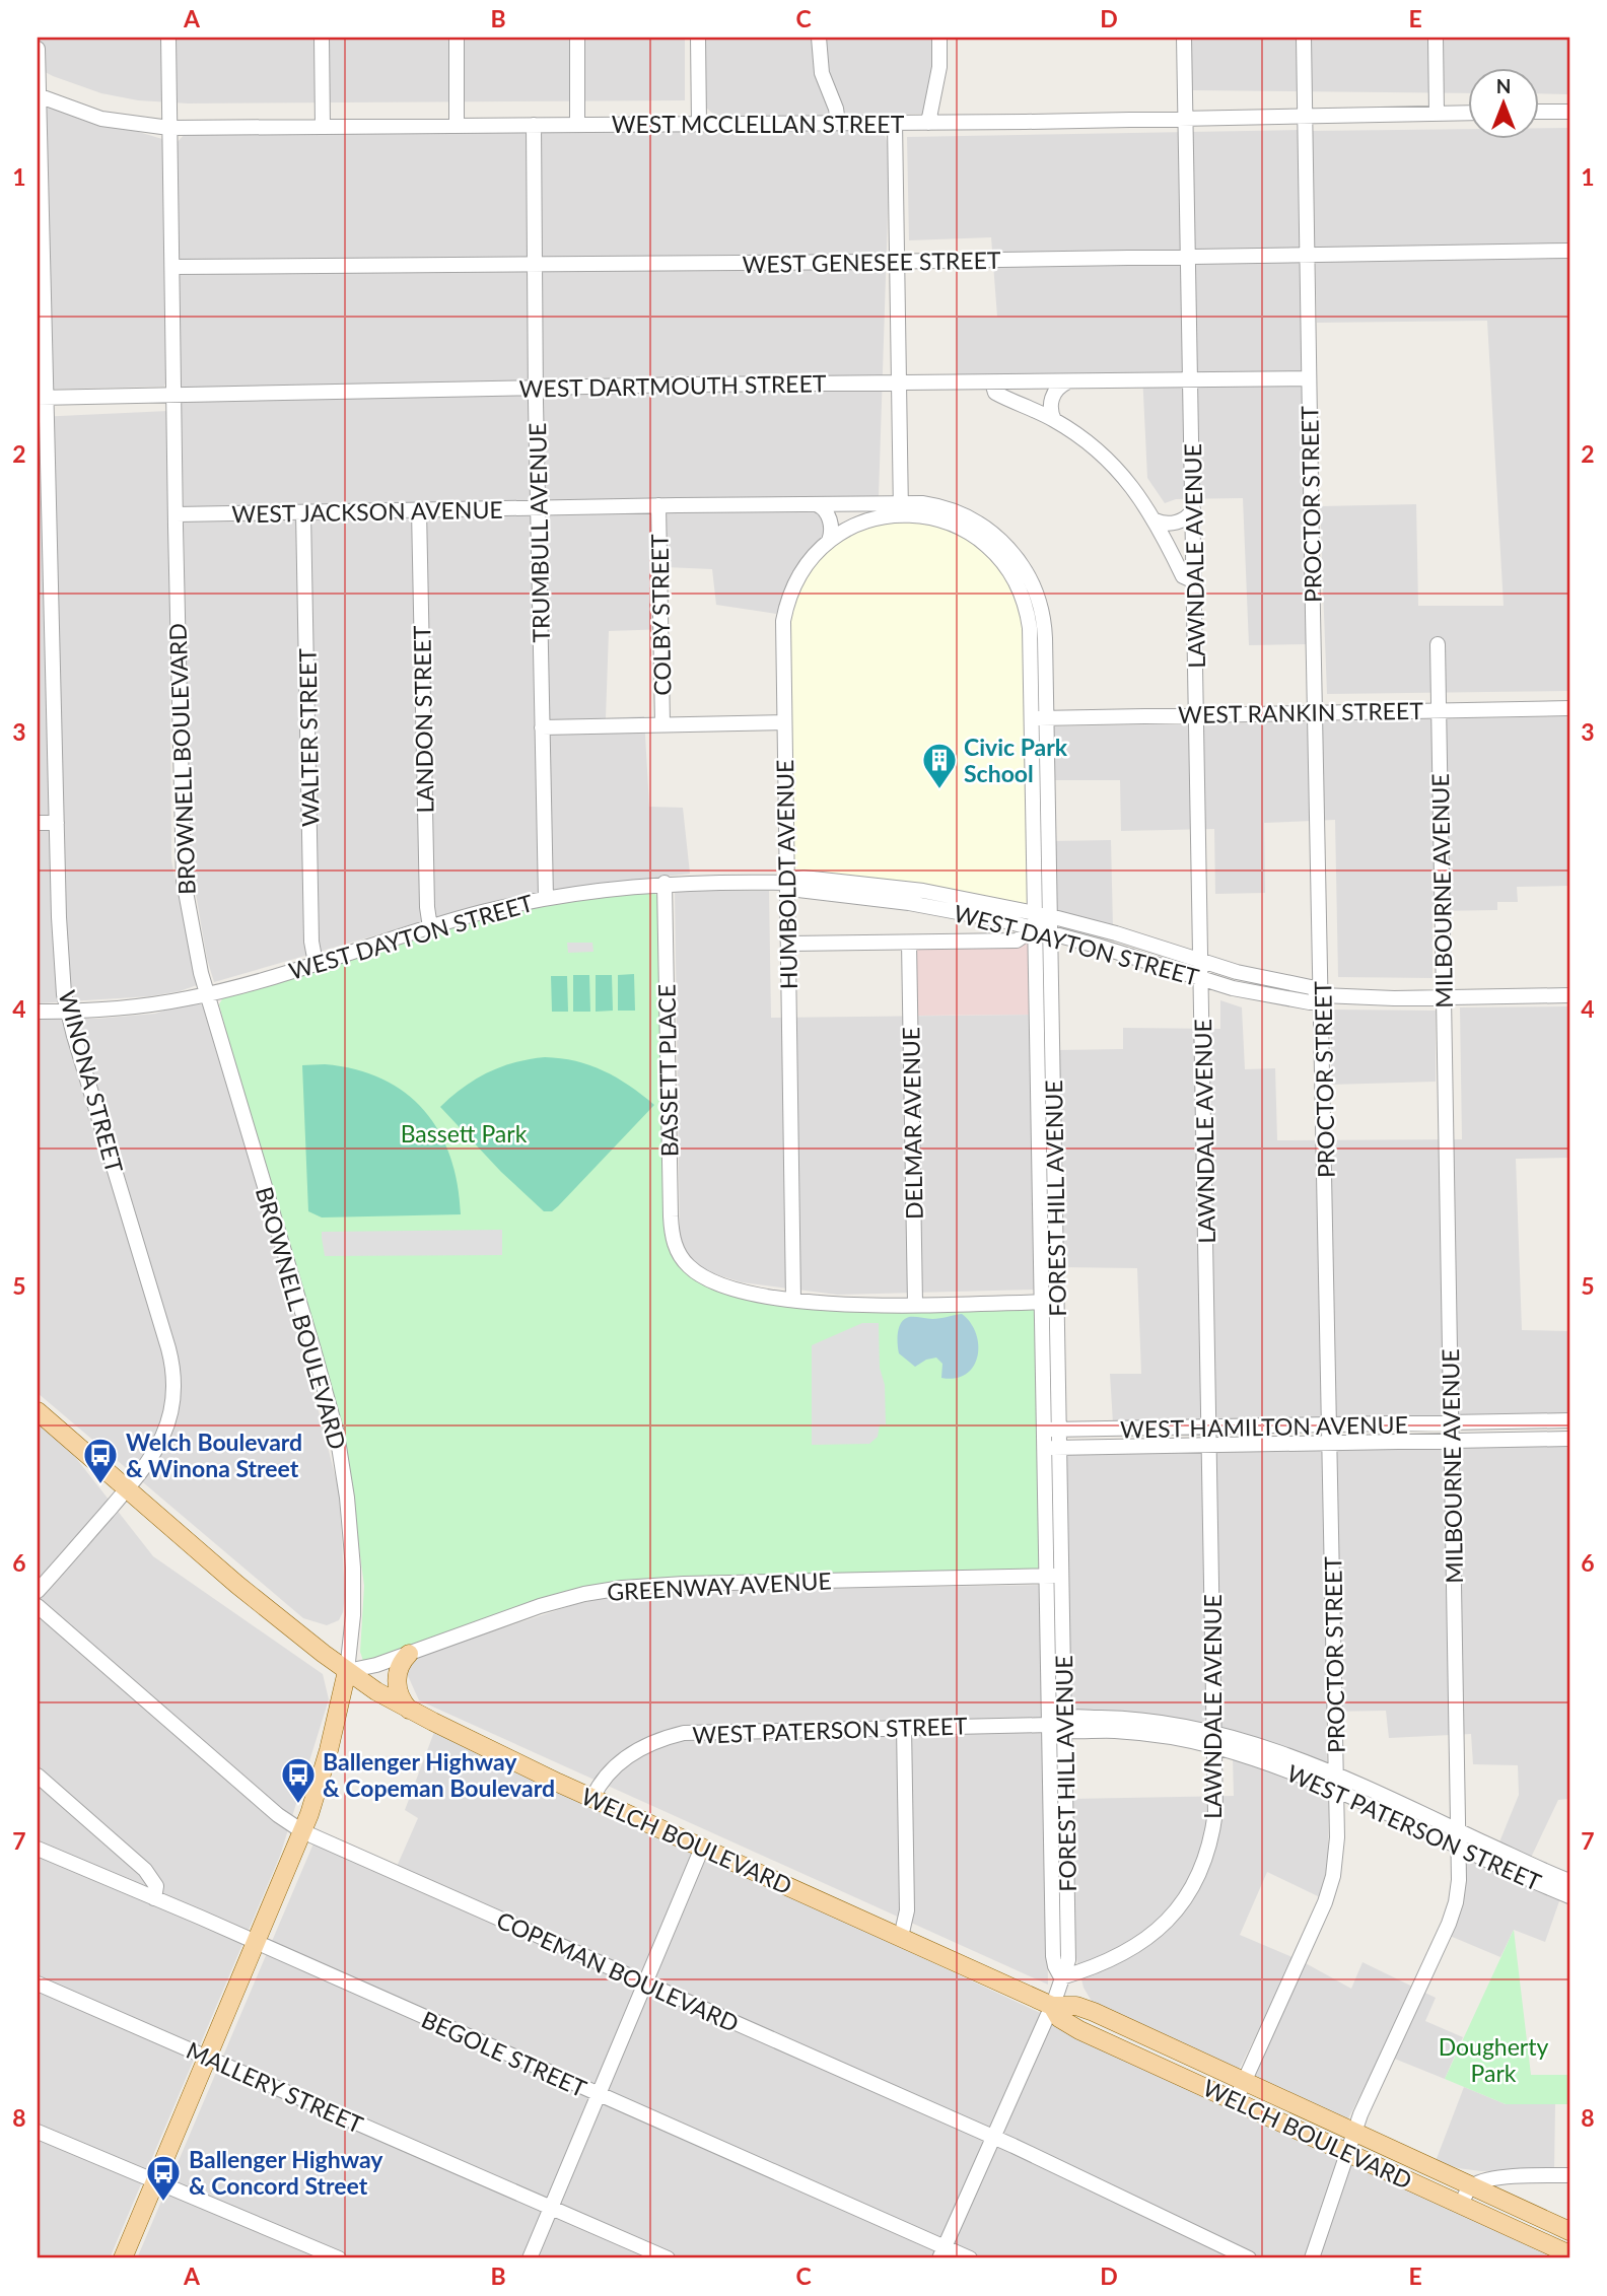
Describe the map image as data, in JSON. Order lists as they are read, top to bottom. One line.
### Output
{"streets":{"main road":["WELCH BOULEVARD"],"street":["WEST MCCLELLAN STREET","WEST GENESEE STREET","WEST DARTMOUTH STREET","PROCTOR STREET","WEST JACKSON AVENUE","TRUMBULL AVENUE","LAWNDALE AVENUE","COLBY STREET","WEST RANKIN STREET","LANDON STREET","WALTER STREET","BROWNELL BOULEVARD","HUMBOLDT AVENUE","MILBOURNE AVENUE","WEST DAYTON STREET","BASSETT PLACE","WINONA STREET","DELMAR AVENUE","FOREST HILL AVENUE","WEST HAMILTON AVENUE","GREENWAY AVENUE","WEST PATERSON STREET","COPEMAN BOULEVARD","BEGOLE STREET","MALLERY STREET"]},"crossings":[["WEST MCCLELLAN STREET","PROCTOR STREET"],["WEST MCCLELLAN STREET","TRUMBULL AVENUE"],["WEST MCCLELLAN STREET","LAWNDALE AVENUE"],["WEST MCCLELLAN STREET","BROWNELL BOULEVARD"],["WEST MCCLELLAN STREET","WINONA STREET"],["WEST GENESEE STREET","PROCTOR STREET"],["WEST GENESEE STREET","TRUMBULL AVENUE"],["WEST GENESEE STREET","LAWNDALE AVENUE"],["WEST GENESEE STREET","BROWNELL BOULEVARD"],["WEST DARTMOUTH STREET","PROCTOR STREET"],["WEST DARTMOUTH STREET","TRUMBULL AVENUE"],["WEST DARTMOUTH STREET","LAWNDALE AVENUE"],["WEST DARTMOUTH STREET","BROWNELL BOULEVARD"],["WEST DARTMOUTH STREET","WINONA STREET"],["PROCTOR STREET","WEST RANKIN STREET"],["PROCTOR STREET","WEST DAYTON STREET"],["PROCTOR STREET","WEST HAMILTON AVENUE"],["PROCTOR STREET","WEST PATERSON STREET"],["PROCTOR STREET","WELCH BOULEVARD"],["WEST JACKSON AVENUE","TRUMBULL AVENUE"],["WEST JACKSON AVENUE","COLBY STREET"],["WEST JACKSON AVENUE","LANDON STREET"],["WEST JACKSON AVENUE","WALTER STREET"],["WEST JACKSON AVENUE","BROWNELL BOULEVARD"],["WEST JACKSON AVENUE","HUMBOLDT AVENUE"],["WEST JACKSON AVENUE","FOREST HILL AVENUE"],["TRUMBULL AVENUE","WEST DAYTON STREET"],["LAWNDALE AVENUE","WEST RANKIN STREET"],["LAWNDALE AVENUE","WEST DAYTON STREET"],["LAWNDALE AVENUE","FOREST HILL AVENUE"],["LAWNDALE AVENUE","WEST HAMILTON AVENUE"],["LAWNDALE AVENUE","WEST PATERSON STREET"],["WEST RANKIN STREET","MILBOURNE AVENUE"],["WEST RANKIN STREET","FOREST HILL AVENUE"],["LANDON STREET","WEST DAYTON STREET"],["WALTER STREET","WEST DAYTON STREET"],["BROWNELL BOULEVARD","WEST DAYTON STREET"],["BROWNELL BOULEVARD","GREENWAY AVENUE"],["BROWNELL BOULEVARD","WELCH BOULEVARD"],["HUMBOLDT AVENUE","WEST DAYTON STREET"],["HUMBOLDT AVENUE","BASSETT PLACE"],["HUMBOLDT AVENUE","FOREST HILL AVENUE"],["MILBOURNE AVENUE","WEST DAYTON STREET"],["MILBOURNE AVENUE","WEST HAMILTON AVENUE"],["MILBOURNE AVENUE","WEST PATERSON STREET"],["MILBOURNE AVENUE","WELCH BOULEVARD"],["WEST DAYTON STREET","BASSETT PLACE"],["WEST DAYTON STREET","WINONA STREET"],["WEST DAYTON STREET","FOREST HILL AVENUE"],["WINONA STREET","WELCH BOULEVARD"],["FOREST HILL AVENUE","WEST HAMILTON AVENUE"],["FOREST HILL AVENUE","GREENWAY AVENUE"],["FOREST HILL AVENUE","WEST PATERSON STREET"],["FOREST HILL AVENUE","WELCH BOULEVARD"],["FOREST HILL AVENUE","COPEMAN BOULEVARD"],["FOREST HILL AVENUE","BEGOLE STREET"],["GREENWAY AVENUE","WELCH BOULEVARD"],["WEST PATERSON STREET","WELCH BOULEVARD"]],"parks":["Bassett Park","Dougherty Park"],"places":{"building":["Civic Park School"],"bus stop":["Welch Boulevard & Winona Street","Ballenger Highway & Copeman Boulevard","Ballenger Highway & Concord Street"]},"north":"top","grid":{"columns":["A","B","C","D","E"],"rows":["1","2","3","4","5","6","7","8"]}}
